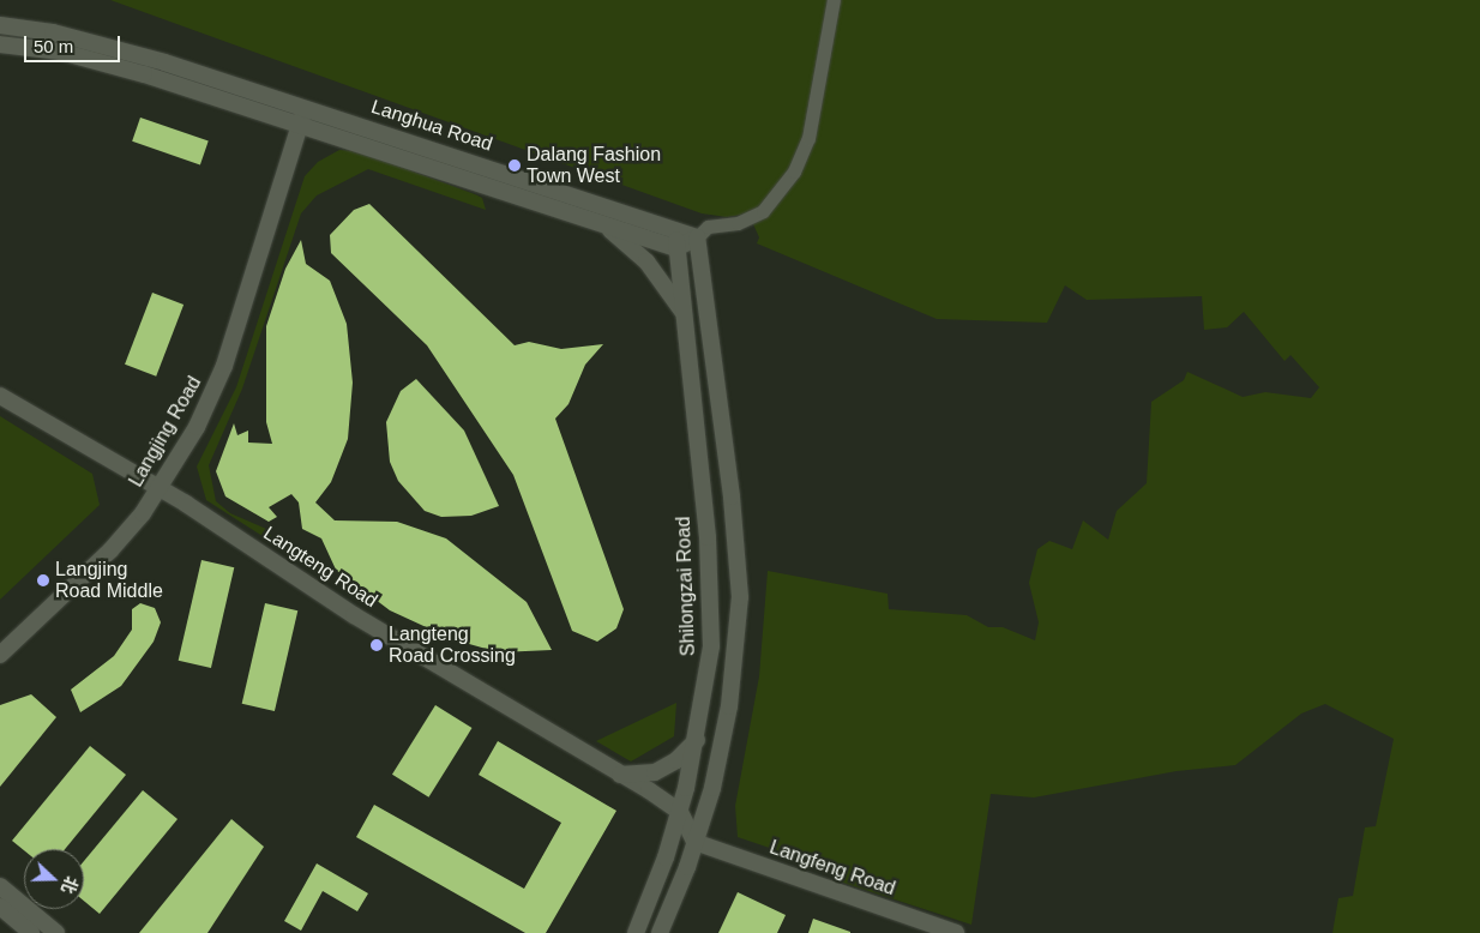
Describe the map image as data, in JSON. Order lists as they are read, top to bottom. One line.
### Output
{"streets":{"main road":["Langhua Road","Langjing Road","Langteng Road","Shilongzai Road","Langfeng Road"]},"crossings":[["Langhua Road","Langjing Road"],["Langhua Road","Shilongzai Road"],["Langjing Road","Langteng Road"],["Langteng Road","Shilongzai Road"]],"places":["Dalang Fashion Town West","Langjing Road Middle","Langteng Road Crossing"],"scale_bar":"50 m","north":"right"}
